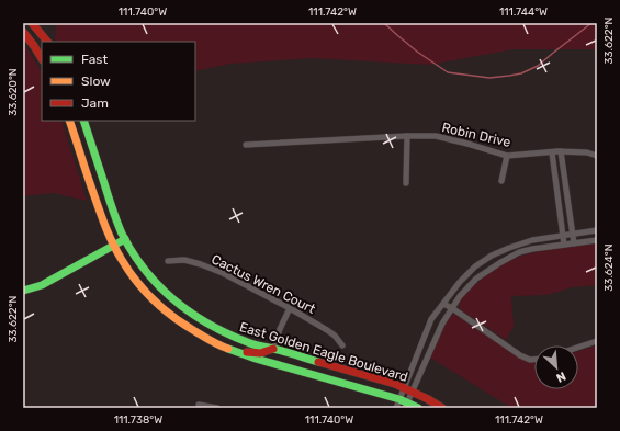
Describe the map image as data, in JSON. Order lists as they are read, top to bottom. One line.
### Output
{"streets":{"street":["Robin Drive","Cactus Wren Court","East Golden Eagle Boulevard"]},"legend":["Fast","Slow","Jam"],"north":"bottom right","coordinates":["111.740°W","111.742°W","111.744°W","33.622°N","33.620°N","33.624°N","111.738°W"]}
